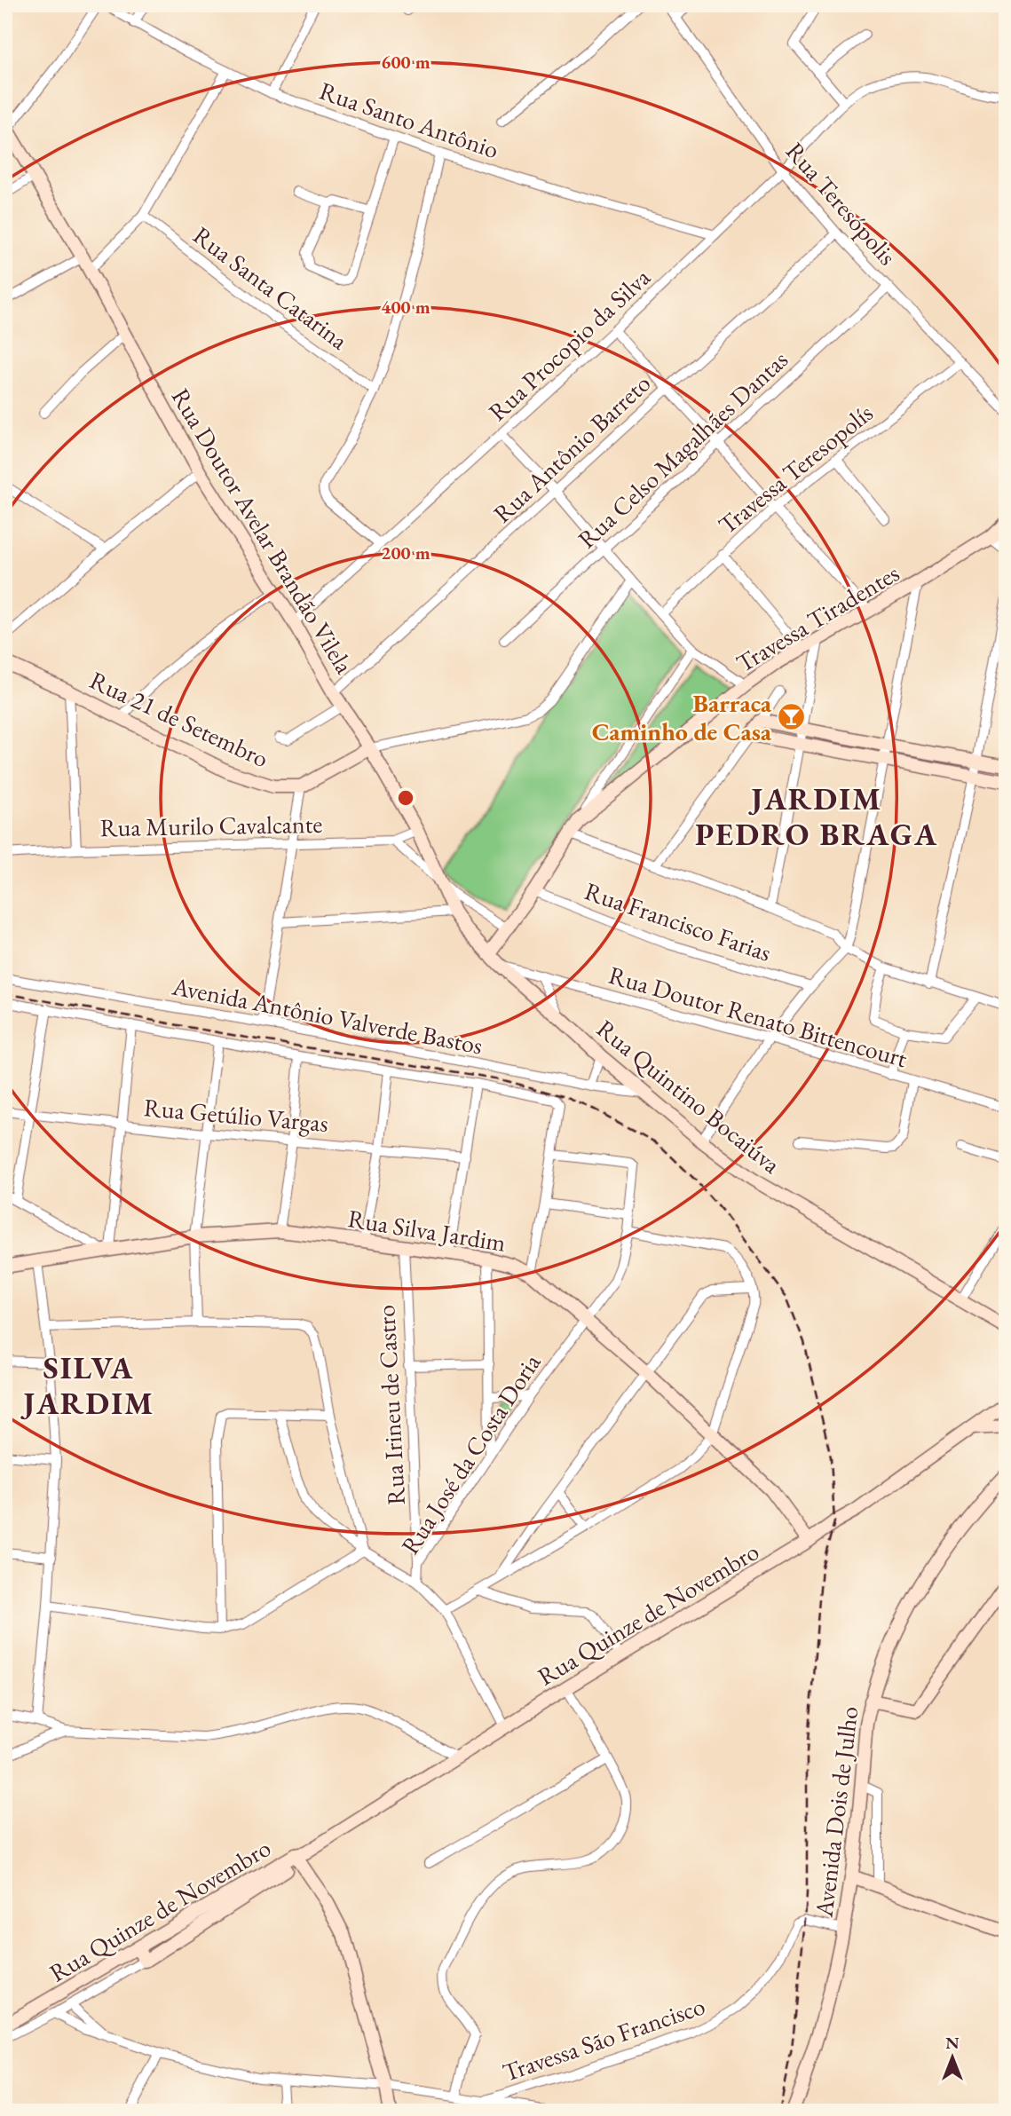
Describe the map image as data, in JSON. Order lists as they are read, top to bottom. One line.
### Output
{"streets":{"street":["Rua Santo Antônio","Rua Teresópolis","Rua Santa Catarina","Rua Procopio da Silva","Rua Antônio Barreto","Rua Celso Magalhães Dantas","Travessa Teresopolís","Rua Doutor Avelar Brandão Vilela","Travessa Tiradentes","Rua 21 de Setembro","Rua Murilo Cavalcante","Rua Francisco Farias","Avenida Antônio Valverde Bastos","Rua Doutor Renato Bittencourt","Rua Quintino Bocaiúva","Rua Getúlio Vargas","Rua Silva Jardim","Rua Irineu de Castro","Rua José da Costa Doria","Rua Quinze de Novembro","Avenida Dois de Julho","Travessa São Francisco"]},"crossings":[["Rua Santo Antônio","Rua Procopio da Silva"],["Rua Teresópolis","Rua Procopio da Silva"],["Rua Teresópolis","Rua Antônio Barreto"],["Rua Teresópolis","Rua Celso Magalhães Dantas"],["Rua Teresópolis","Travessa Teresopolís"],["Rua Procopio da Silva","Rua Doutor Avelar Brandão Vilela"],["Rua Antônio Barreto","Rua Doutor Avelar Brandão Vilela"],["Rua Doutor Avelar Brandão Vilela","Travessa Tiradentes"],["Rua Doutor Avelar Brandão Vilela","Rua Murilo Cavalcante"],["Rua Doutor Avelar Brandão Vilela","Rua Quintino Bocaiúva"],["Travessa Tiradentes","Rua Francisco Farias"],["Travessa Tiradentes","Rua Quintino Bocaiúva"],["Avenida Antônio Valverde Bastos","Rua Quintino Bocaiúva"],["Avenida Antônio Valverde Bastos","Rua José da Costa Doria"],["Rua Doutor Renato Bittencourt","Rua Quintino Bocaiúva"],["Rua Silva Jardim","Rua Irineu de Castro"],["Rua Silva Jardim","Rua José da Costa Doria"],["Rua Silva Jardim","Rua Quinze de Novembro"],["Rua Irineu de Castro","Rua José da Costa Doria"],["Avenida Dois de Julho","Travessa São Francisco"]],"districts":["JARDIM PEDRO BRAGA","SILVA JARDIM"],"places":{"bar":["Barraca Caminho de Casa"]},"north":"top","rings":["600 m","400 m","200 m"]}
